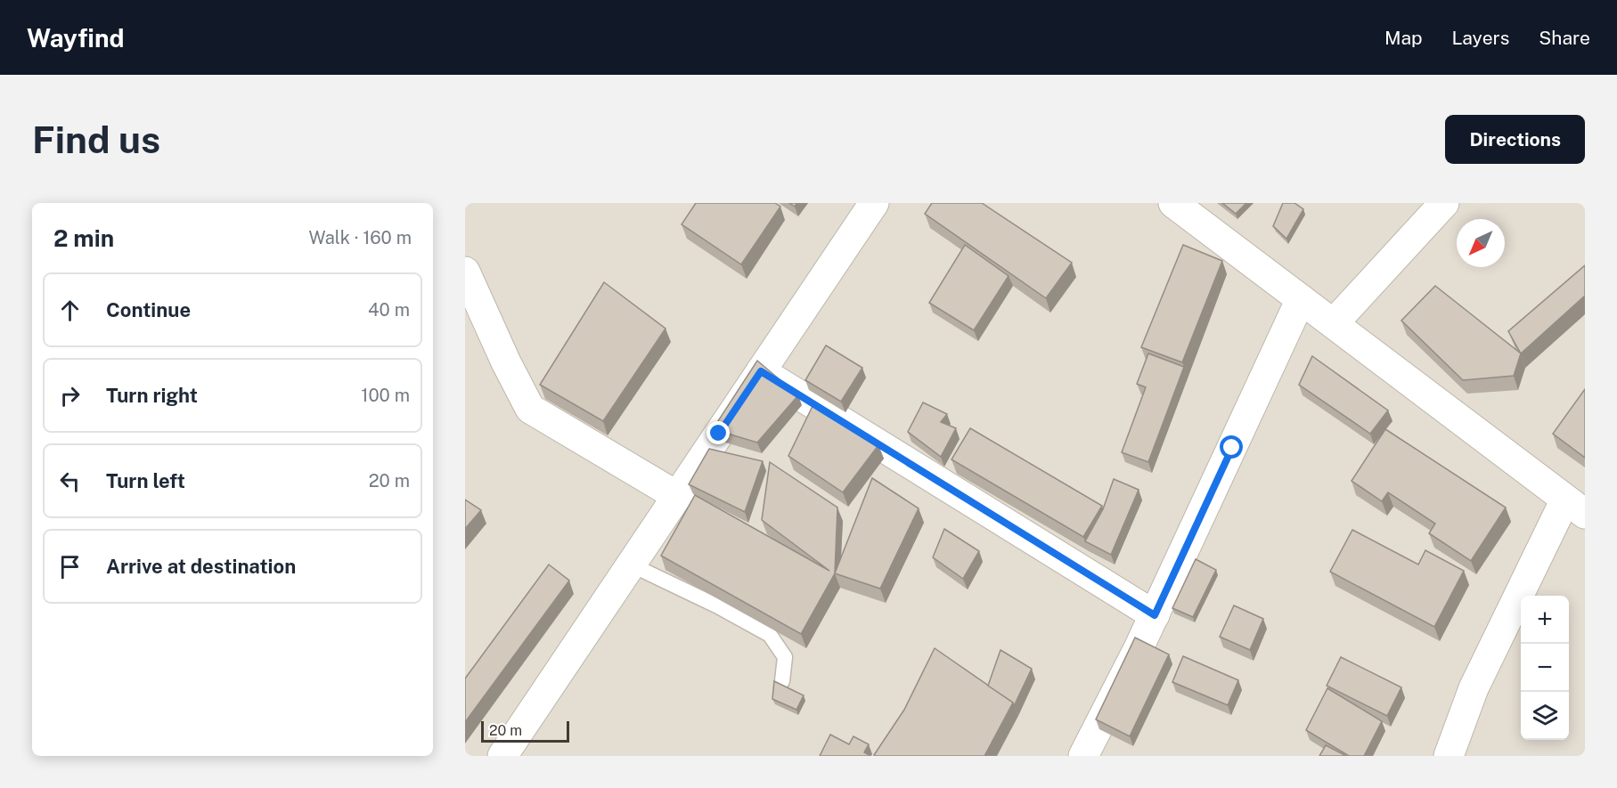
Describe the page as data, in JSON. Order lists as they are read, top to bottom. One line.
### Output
{"scale_bar":"20 m","north":"bottom left","page":{"header":"Wayfind","nav":["Map","Layers","Share"],"buttons":"Directions","title":"Find us","heading":["2 min","Walk · 160 m"],"list":[["Continue","40 m"],["Turn right","100 m"],["Turn left","20 m"],"Arrive at destination"],"map_buttons":["+","−"],"scale":"20 m"}}
